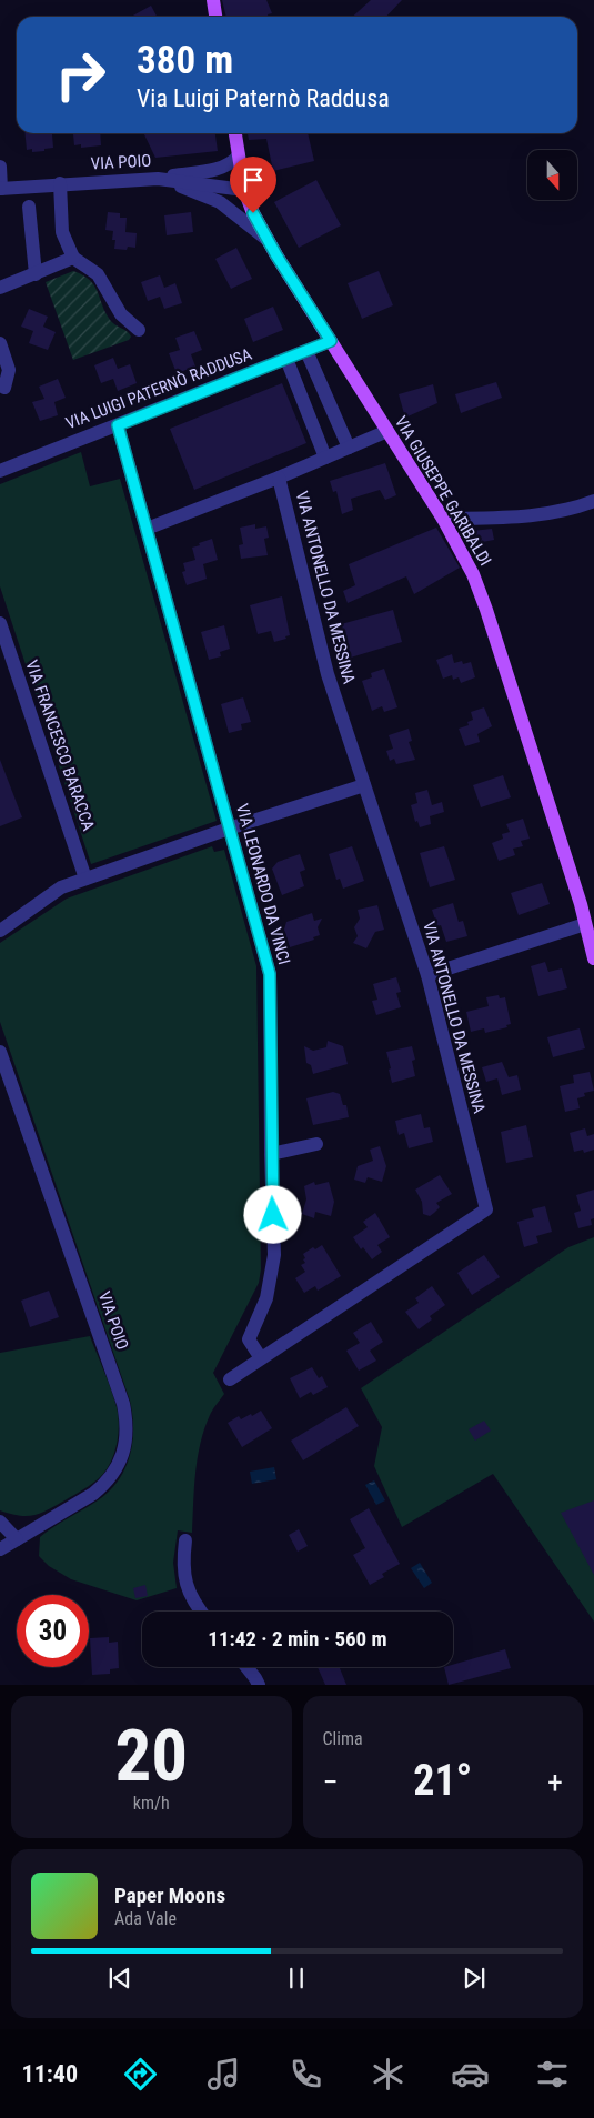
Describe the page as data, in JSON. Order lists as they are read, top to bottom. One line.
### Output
{"streets":{"main road":["VIA GIUSEPPE GARIBALDI"],"street":["VIA POIO","VIA LUIGI PATERNÒ RADDUSA","VIA ANTONELLO DA MESSINA","VIA FRANCESCO BARACCA","VIA LEONARDO DA VINCI"]},"crossings":[["VIA POIO","VIA GIUSEPPE GARIBALDI"],["VIA LUIGI PATERNÒ RADDUSA","VIA GIUSEPPE GARIBALDI"],["VIA LUIGI PATERNÒ RADDUSA","VIA LEONARDO DA VINCI"],["VIA ANTONELLO DA MESSINA","VIA LEONARDO DA VINCI"]],"north":"bottom","page":{"turn":["380 m","Via Luigi Paternò Raddusa"],"limit":"30","trip":"11:42 · 2 min · 560 m","tile":[["20","km/h"],"Clima"],"heat":["−","21°","+"],"song":["Paper Moons","Ada Vale"],"tabs":"11:40"}}
